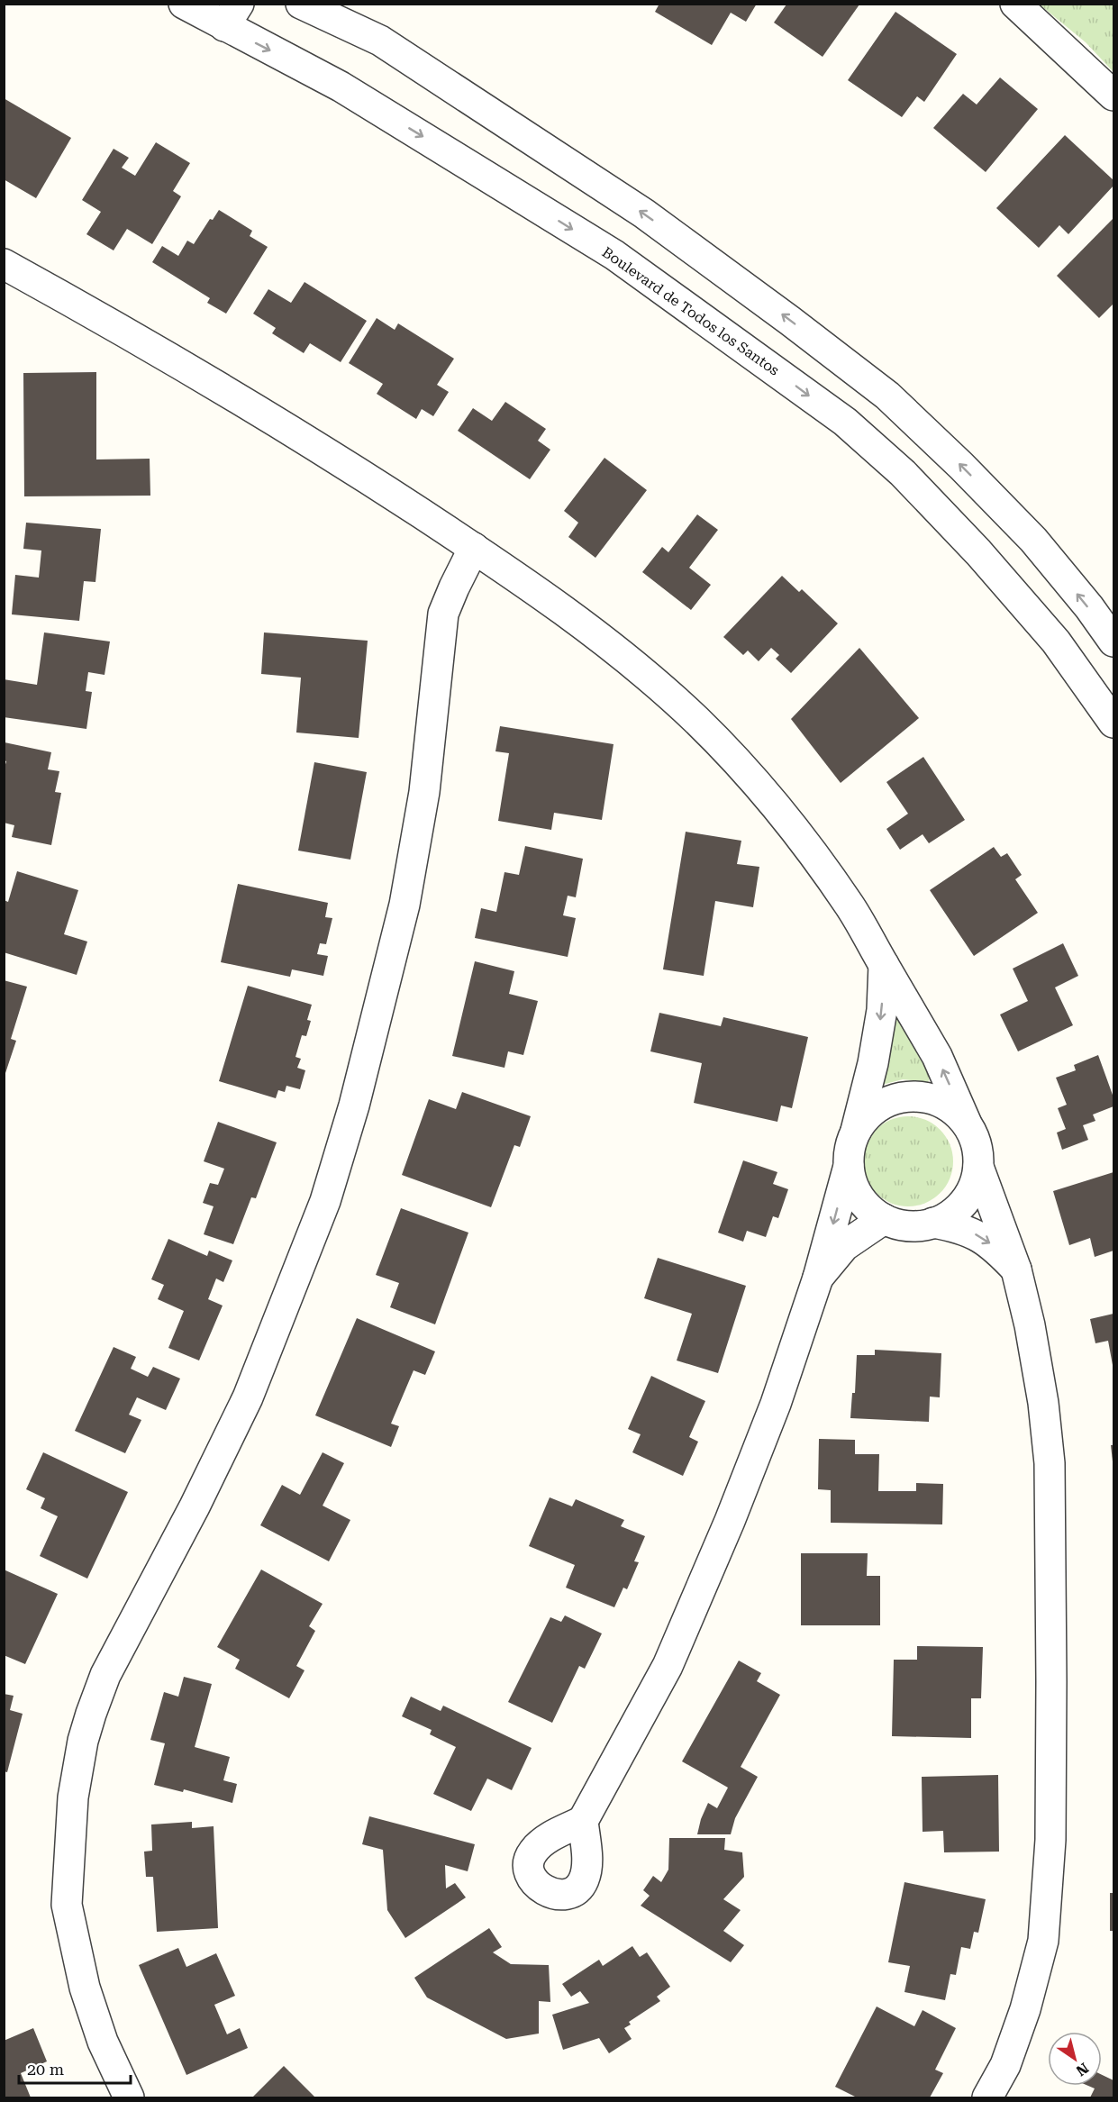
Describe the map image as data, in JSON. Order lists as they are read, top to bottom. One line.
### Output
{"streets":{"street":["Boulevard de Todos los Santos"]},"scale_bar":"20 m","north":"bottom right"}
